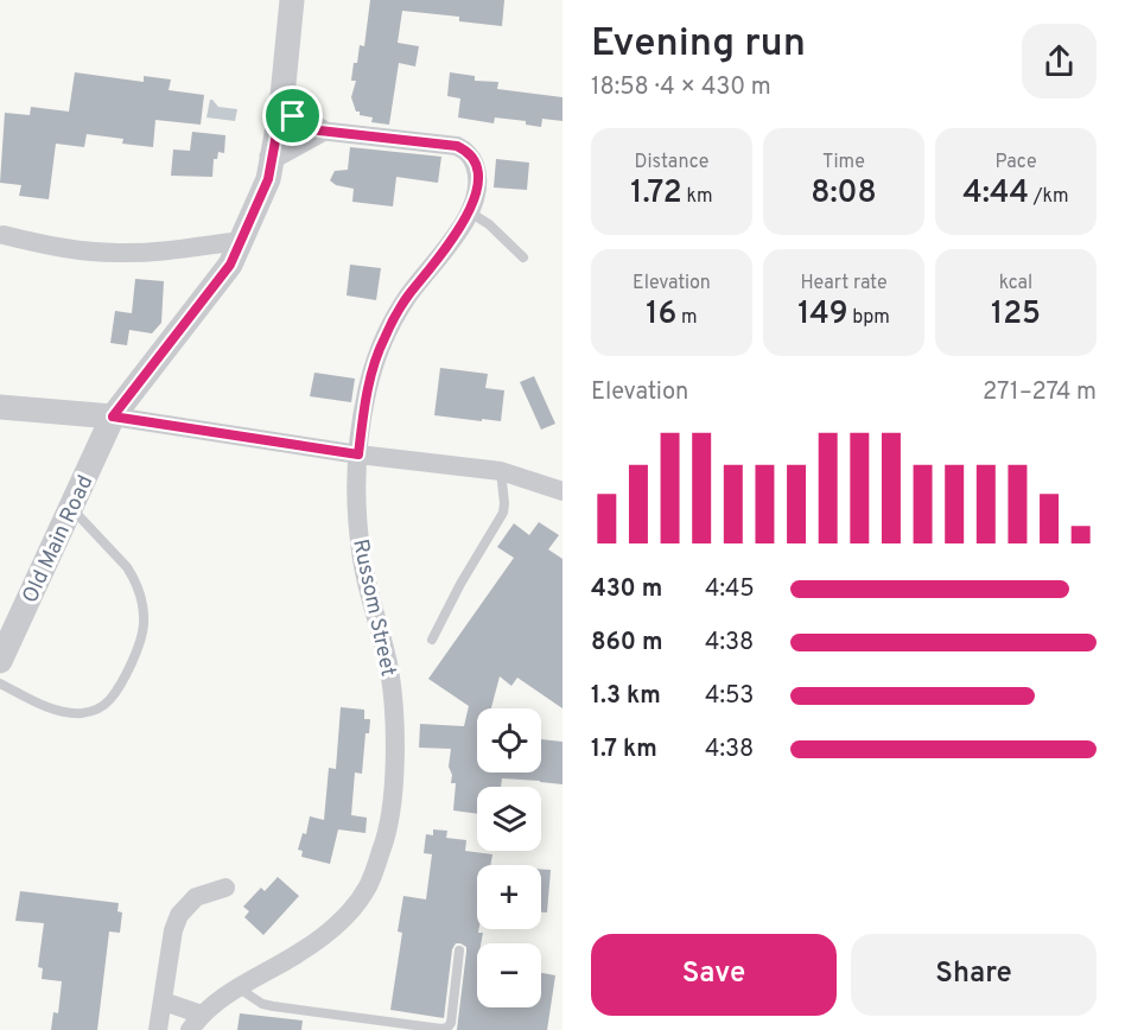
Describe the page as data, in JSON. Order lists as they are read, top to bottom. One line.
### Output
{"streets":{"street":["Old Main Road","Russom Street"]},"page":{"heading":["Evening run","18:58 · 4 × 430 m"],"stats":[["Distance","1.72 km"],["Time","8:08"],["Pace","4:44 /km"],["Elevation","16 m"],["Heart rate","149 bpm"],["kcal","125"]],"chart":["Elevation","271–274 m"],"list":[{"name":"430 m","note":"4:45"},{"name":"860 m","note":"4:38"},{"name":"1.3 km","note":"4:53"},{"name":"1.7 km","note":"4:38"}],"map_buttons":["+","−"],"buttons":["Save","Share"]}}
